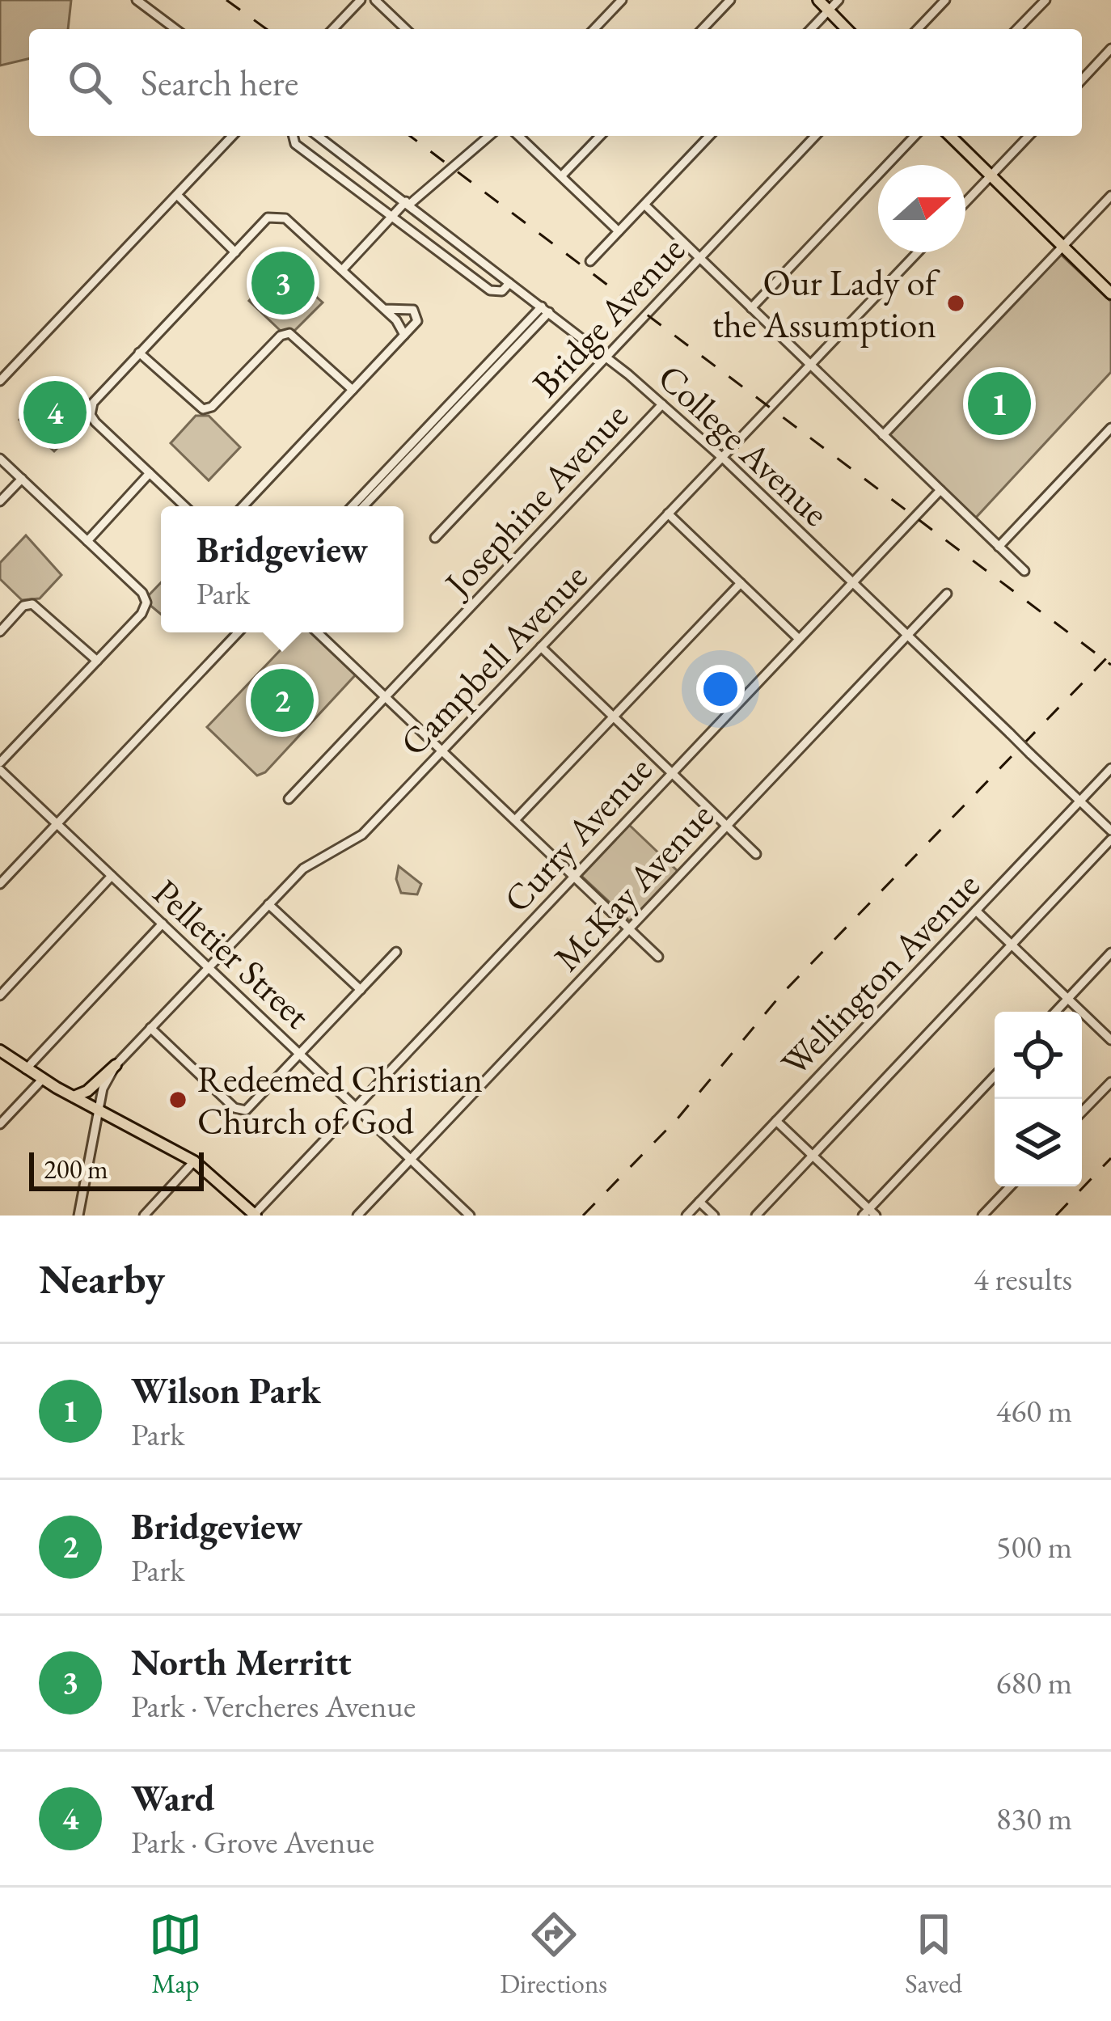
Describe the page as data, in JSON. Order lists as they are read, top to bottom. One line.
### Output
{"streets":{"street":["Bridge Avenue","College Avenue","Josephine Avenue","Campbell Avenue","Curry Avenue","McKay Avenue","Pelletier Street","Wellington Avenue"]},"crossings":[["Bridge Avenue","College Avenue"],["College Avenue","Josephine Avenue"],["College Avenue","Campbell Avenue"],["College Avenue","Curry Avenue"],["College Avenue","McKay Avenue"],["College Avenue","Wellington Avenue"],["Campbell Avenue","Pelletier Street"],["Curry Avenue","Pelletier Street"],["McKay Avenue","Pelletier Street"]],"places":["Our Lady of the Assumption","Redeemed Christian Church of God"],"scale_bar":"200 m","north":"right","page":{"search":"Search here","pins":["3","1","4","2"],"popup":["Bridgeview","Park"],"scale":"200 m","heading":["Nearby","4 results"],"list":[{"mark":"1","name":"Wilson Park","note":"Park","value":"460 m"},{"mark":"2","name":"Bridgeview","note":"Park","value":"500 m"},{"mark":"3","name":"North Merritt","note":"Park · Vercheres Avenue","value":"680 m"},{"mark":"4","name":"Ward","note":"Park · Grove Avenue","value":"830 m"}],"nav":["Map","Directions","Saved"]}}
